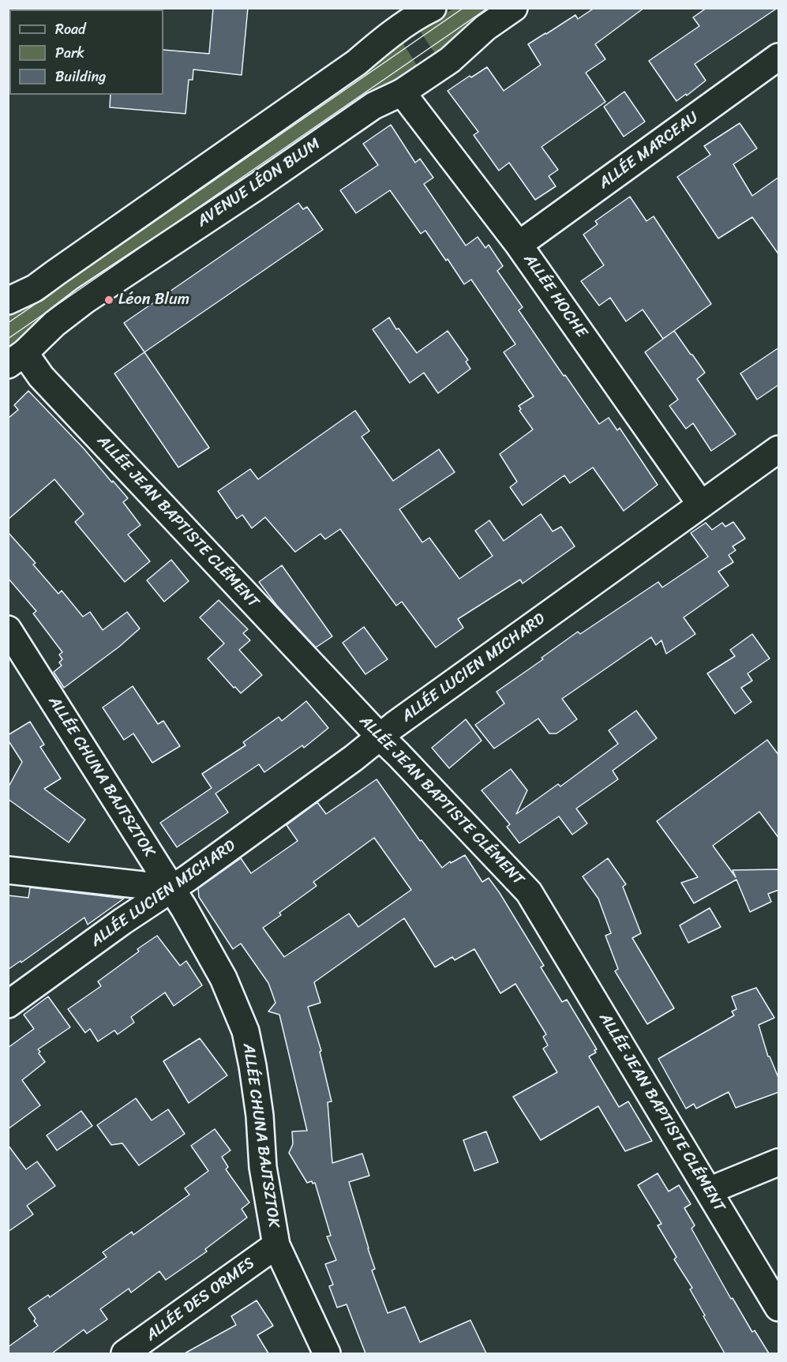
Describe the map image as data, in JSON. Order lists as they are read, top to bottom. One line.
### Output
{"streets":{"street":["ALLÉE MARCEAU","AVENUE LÉON BLUM","ALLÉE HOCHE","ALLÉE JEAN BAPTISTE CLÉMENT","ALLÉE LUCIEN MICHARD","ALLÉE CHUNA BAJTSZTOK","ALLÉE DES ORMES"]},"crossings":[["ALLÉE MARCEAU","ALLÉE HOCHE"],["AVENUE LÉON BLUM","ALLÉE HOCHE"],["AVENUE LÉON BLUM","ALLÉE JEAN BAPTISTE CLÉMENT"],["ALLÉE HOCHE","ALLÉE LUCIEN MICHARD"],["ALLÉE JEAN BAPTISTE CLÉMENT","ALLÉE LUCIEN MICHARD"],["ALLÉE LUCIEN MICHARD","ALLÉE CHUNA BAJTSZTOK"],["ALLÉE CHUNA BAJTSZTOK","ALLÉE DES ORMES"]],"places":["Léon Blum"],"legend":["Road","Park","Building"]}
